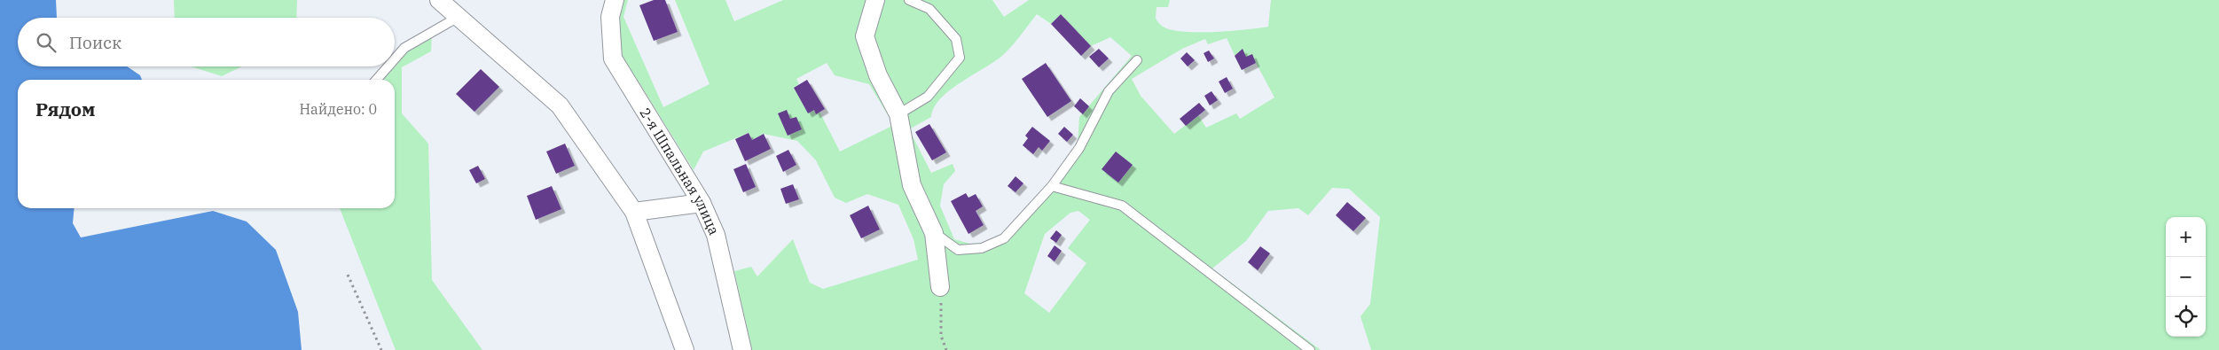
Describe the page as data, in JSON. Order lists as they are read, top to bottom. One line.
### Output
{"streets":{"street":["2-я Шпальная улица"]},"page":{"search":"Поиск","heading":["Рядом","Найдено: 0"],"map_buttons":["+","−"]}}
